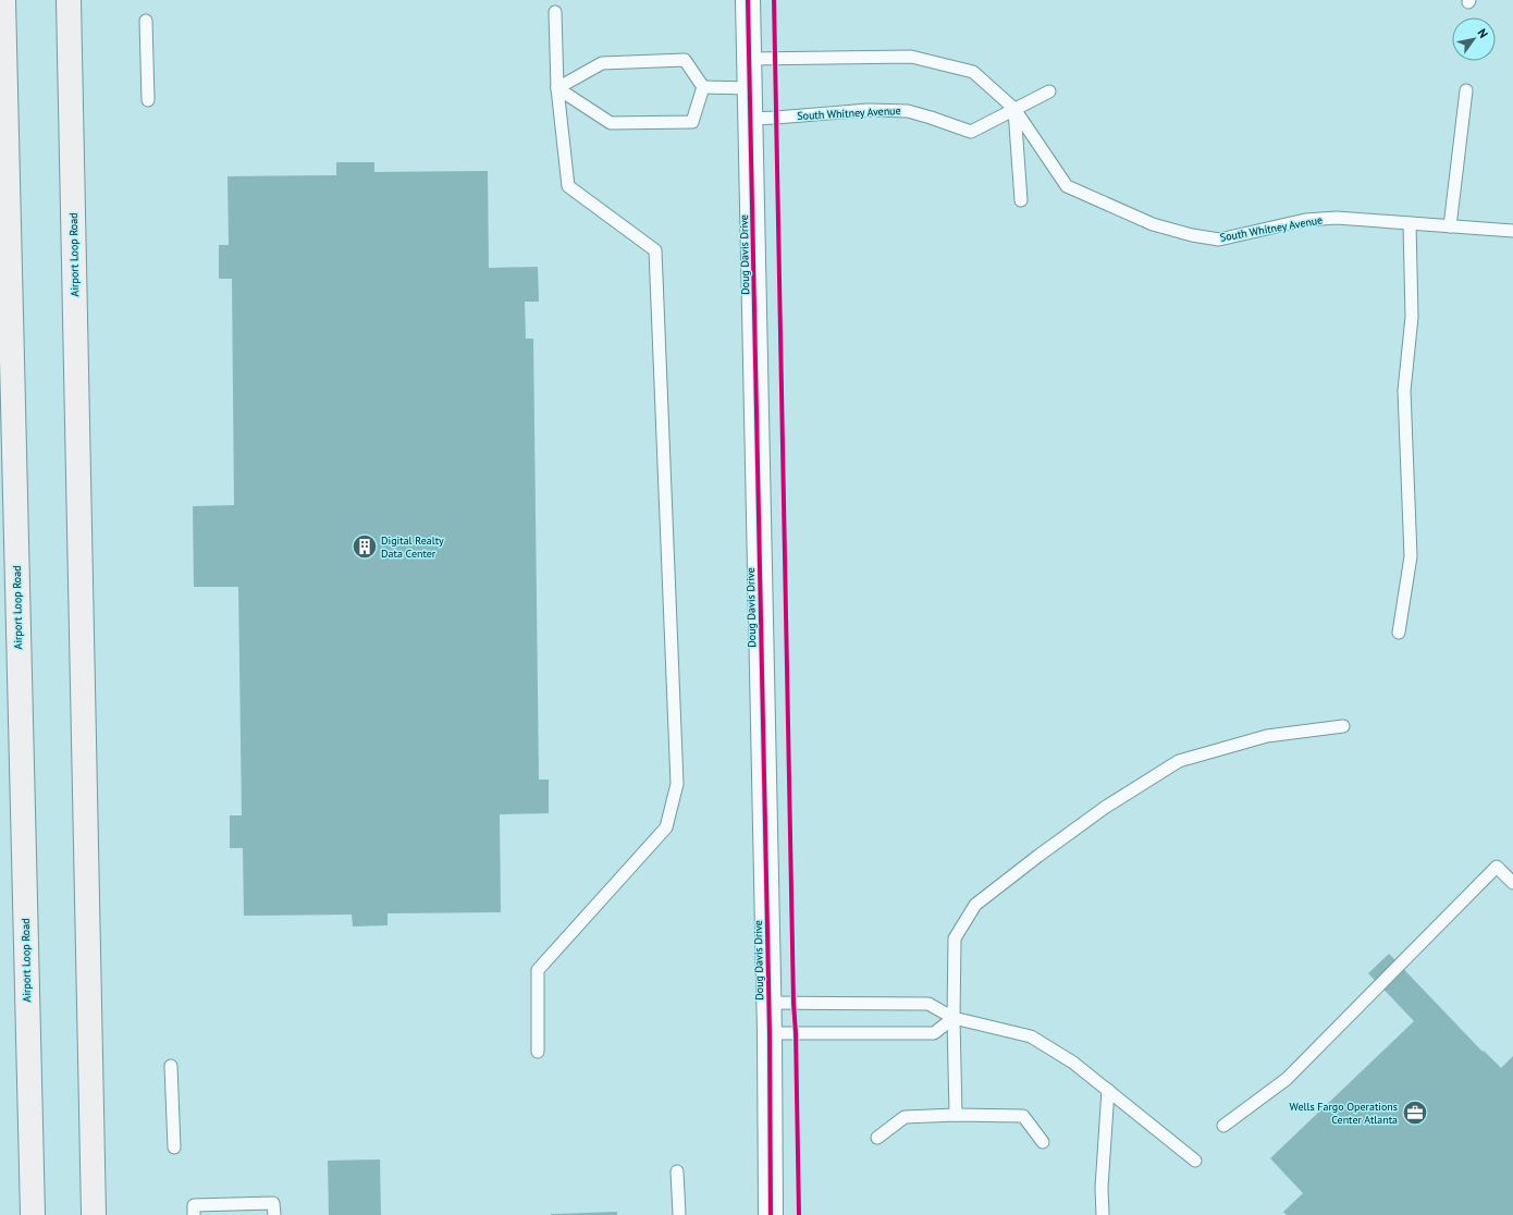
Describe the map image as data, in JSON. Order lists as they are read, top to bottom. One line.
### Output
{"streets":{"main road":["Airport Loop Road"],"street":["Doug Davis Drive"],"lane":["South Whitney Avenue"]},"crossings":[["South Whitney Avenue","Doug Davis Drive"]],"places":{"building":["Digital Realty Data Center"],"office":["Wells Fargo Operations Center Atlanta"]},"north":"top right"}
